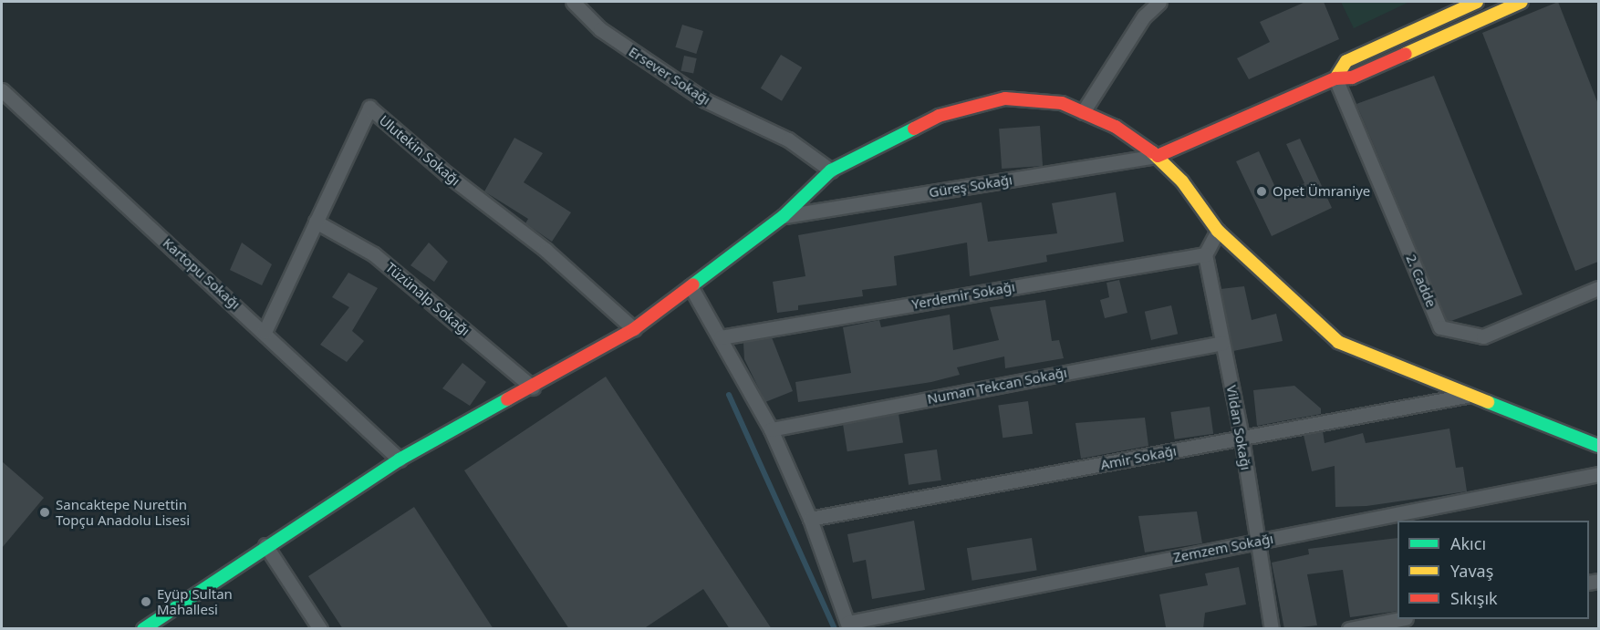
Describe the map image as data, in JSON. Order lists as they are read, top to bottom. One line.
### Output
{"streets":{"street":["Ersever Sokağı","Ulutekin Sokağı","Güreş Sokağı","Kartopu Sokağı","2. Cadde","Yerdemir Sokağı","Tüzünalp Sokağı","Numan Tekcan Sokağı","Vildan Sokağı","Amir Sokağı","Zemzem Sokağı"]},"crossings":[["Ulutekin Sokağı","Kartopu Sokağı"],["Ulutekin Sokağı","Tüzünalp Sokağı"],["Yerdemir Sokağı","Vildan Sokağı"],["Numan Tekcan Sokağı","Vildan Sokağı"],["Vildan Sokağı","Amir Sokağı"],["Vildan Sokağı","Zemzem Sokağı"]],"places":["Opet Ümraniye","Sancaktepe Nurettin Topçu Anadolu Lisesi","Eyüp Sultan Mahallesi"],"legend":["Akıcı","Yavaş","Sıkışık"]}
